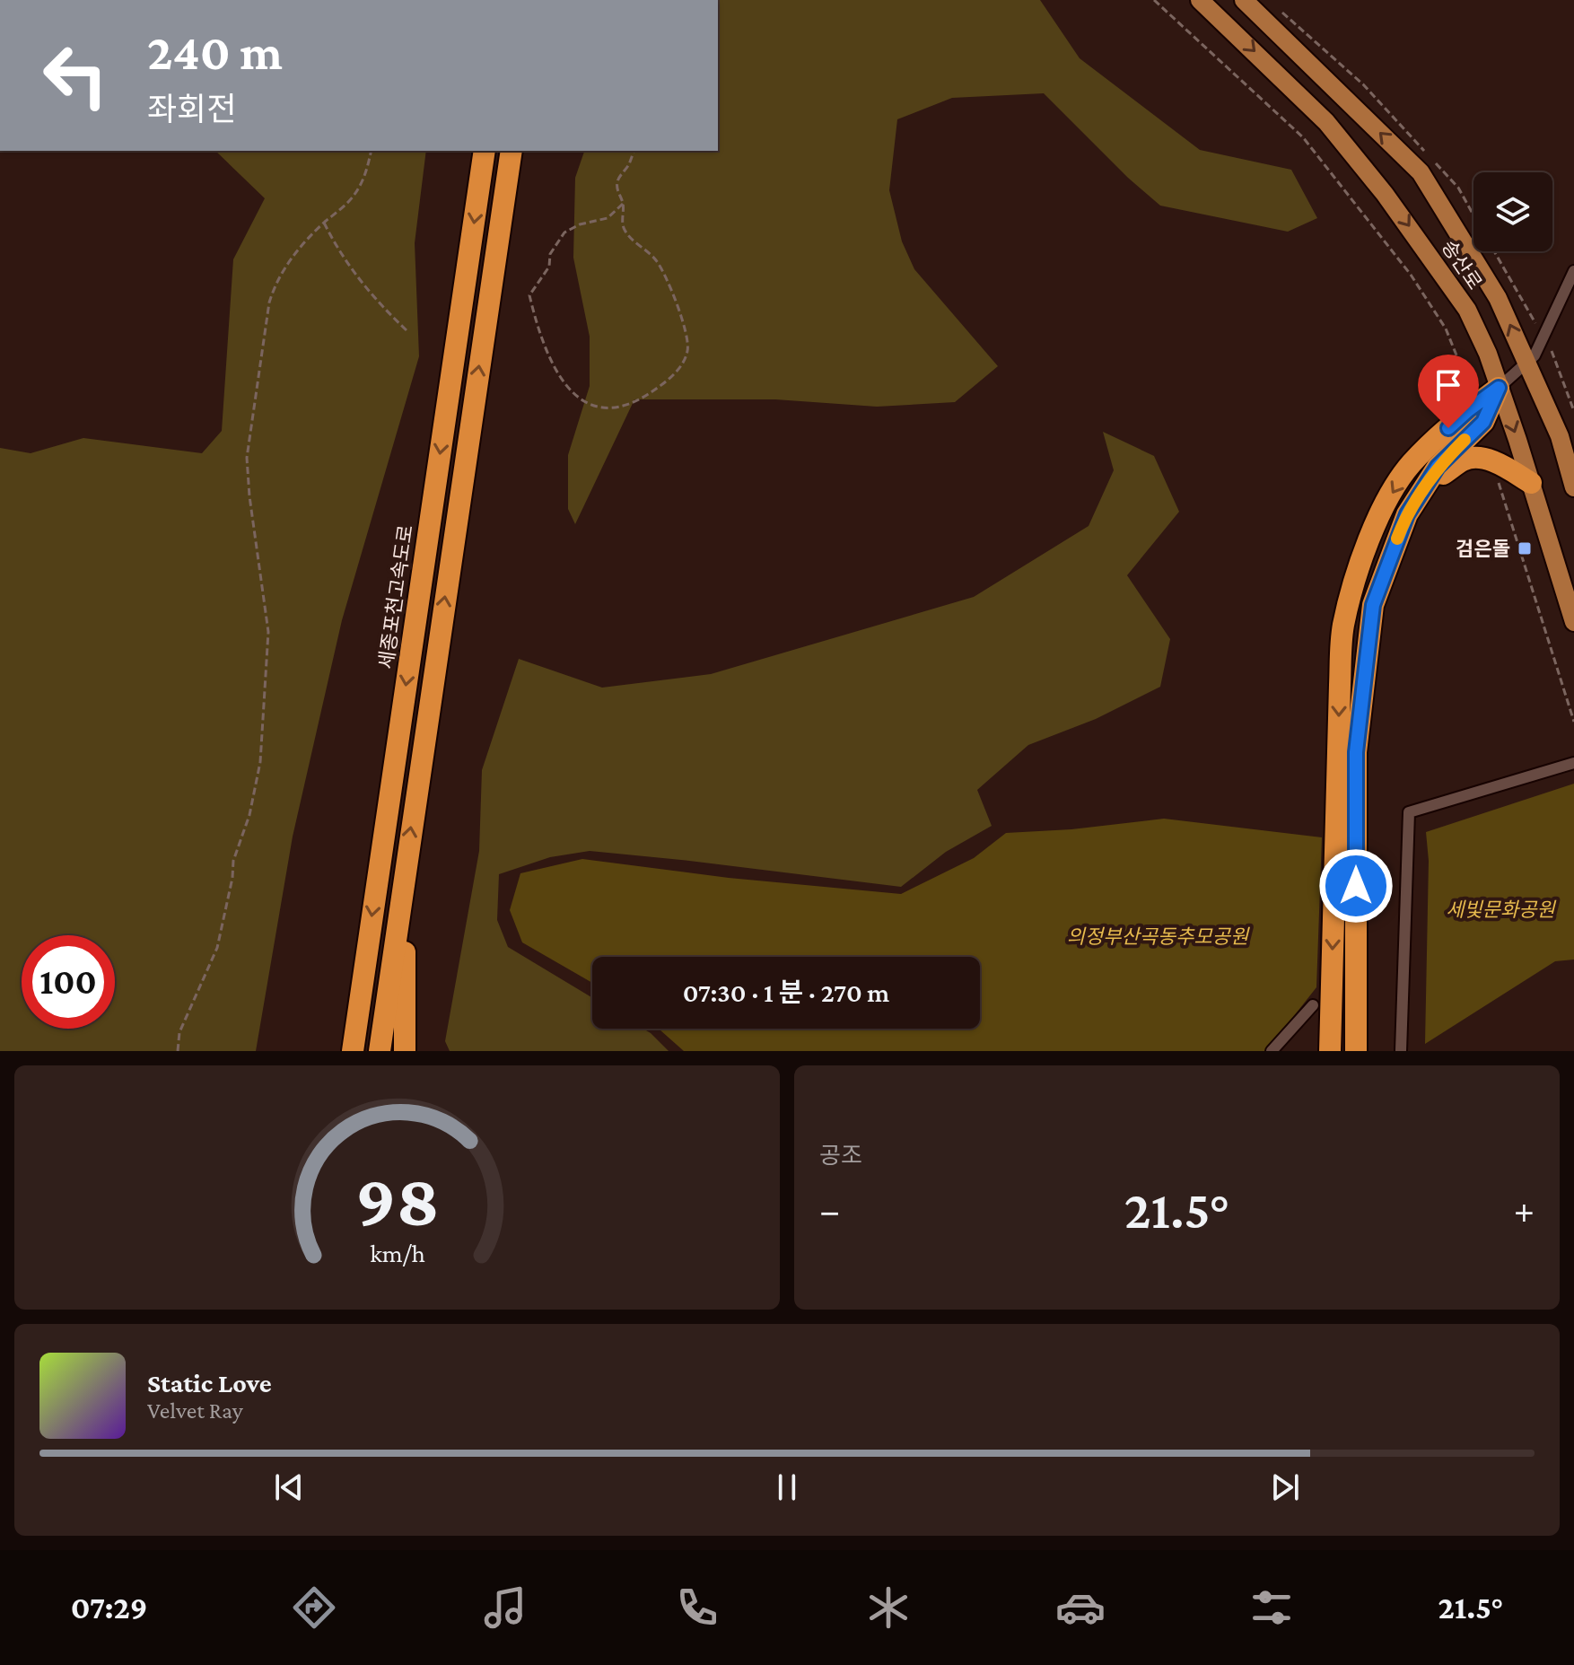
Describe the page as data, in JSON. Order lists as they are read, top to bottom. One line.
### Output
{"streets":{"highway":["세종포천고속도로"],"main road":["송산로"]},"parks":["세빛문화공원","의정부산곡동추모공원"],"places":{"transit":["검은돌"]},"page":{"turn":["240 m","좌회전"],"limit":"100","trip":"07:30 · 1 분 · 270 m","tile":"공조","heat":["−","21.5°","+"],"song":["Static Love","Velvet Ray"],"tabs":["07:29","21.5°"],"gauge":["98","km/h"]}}
